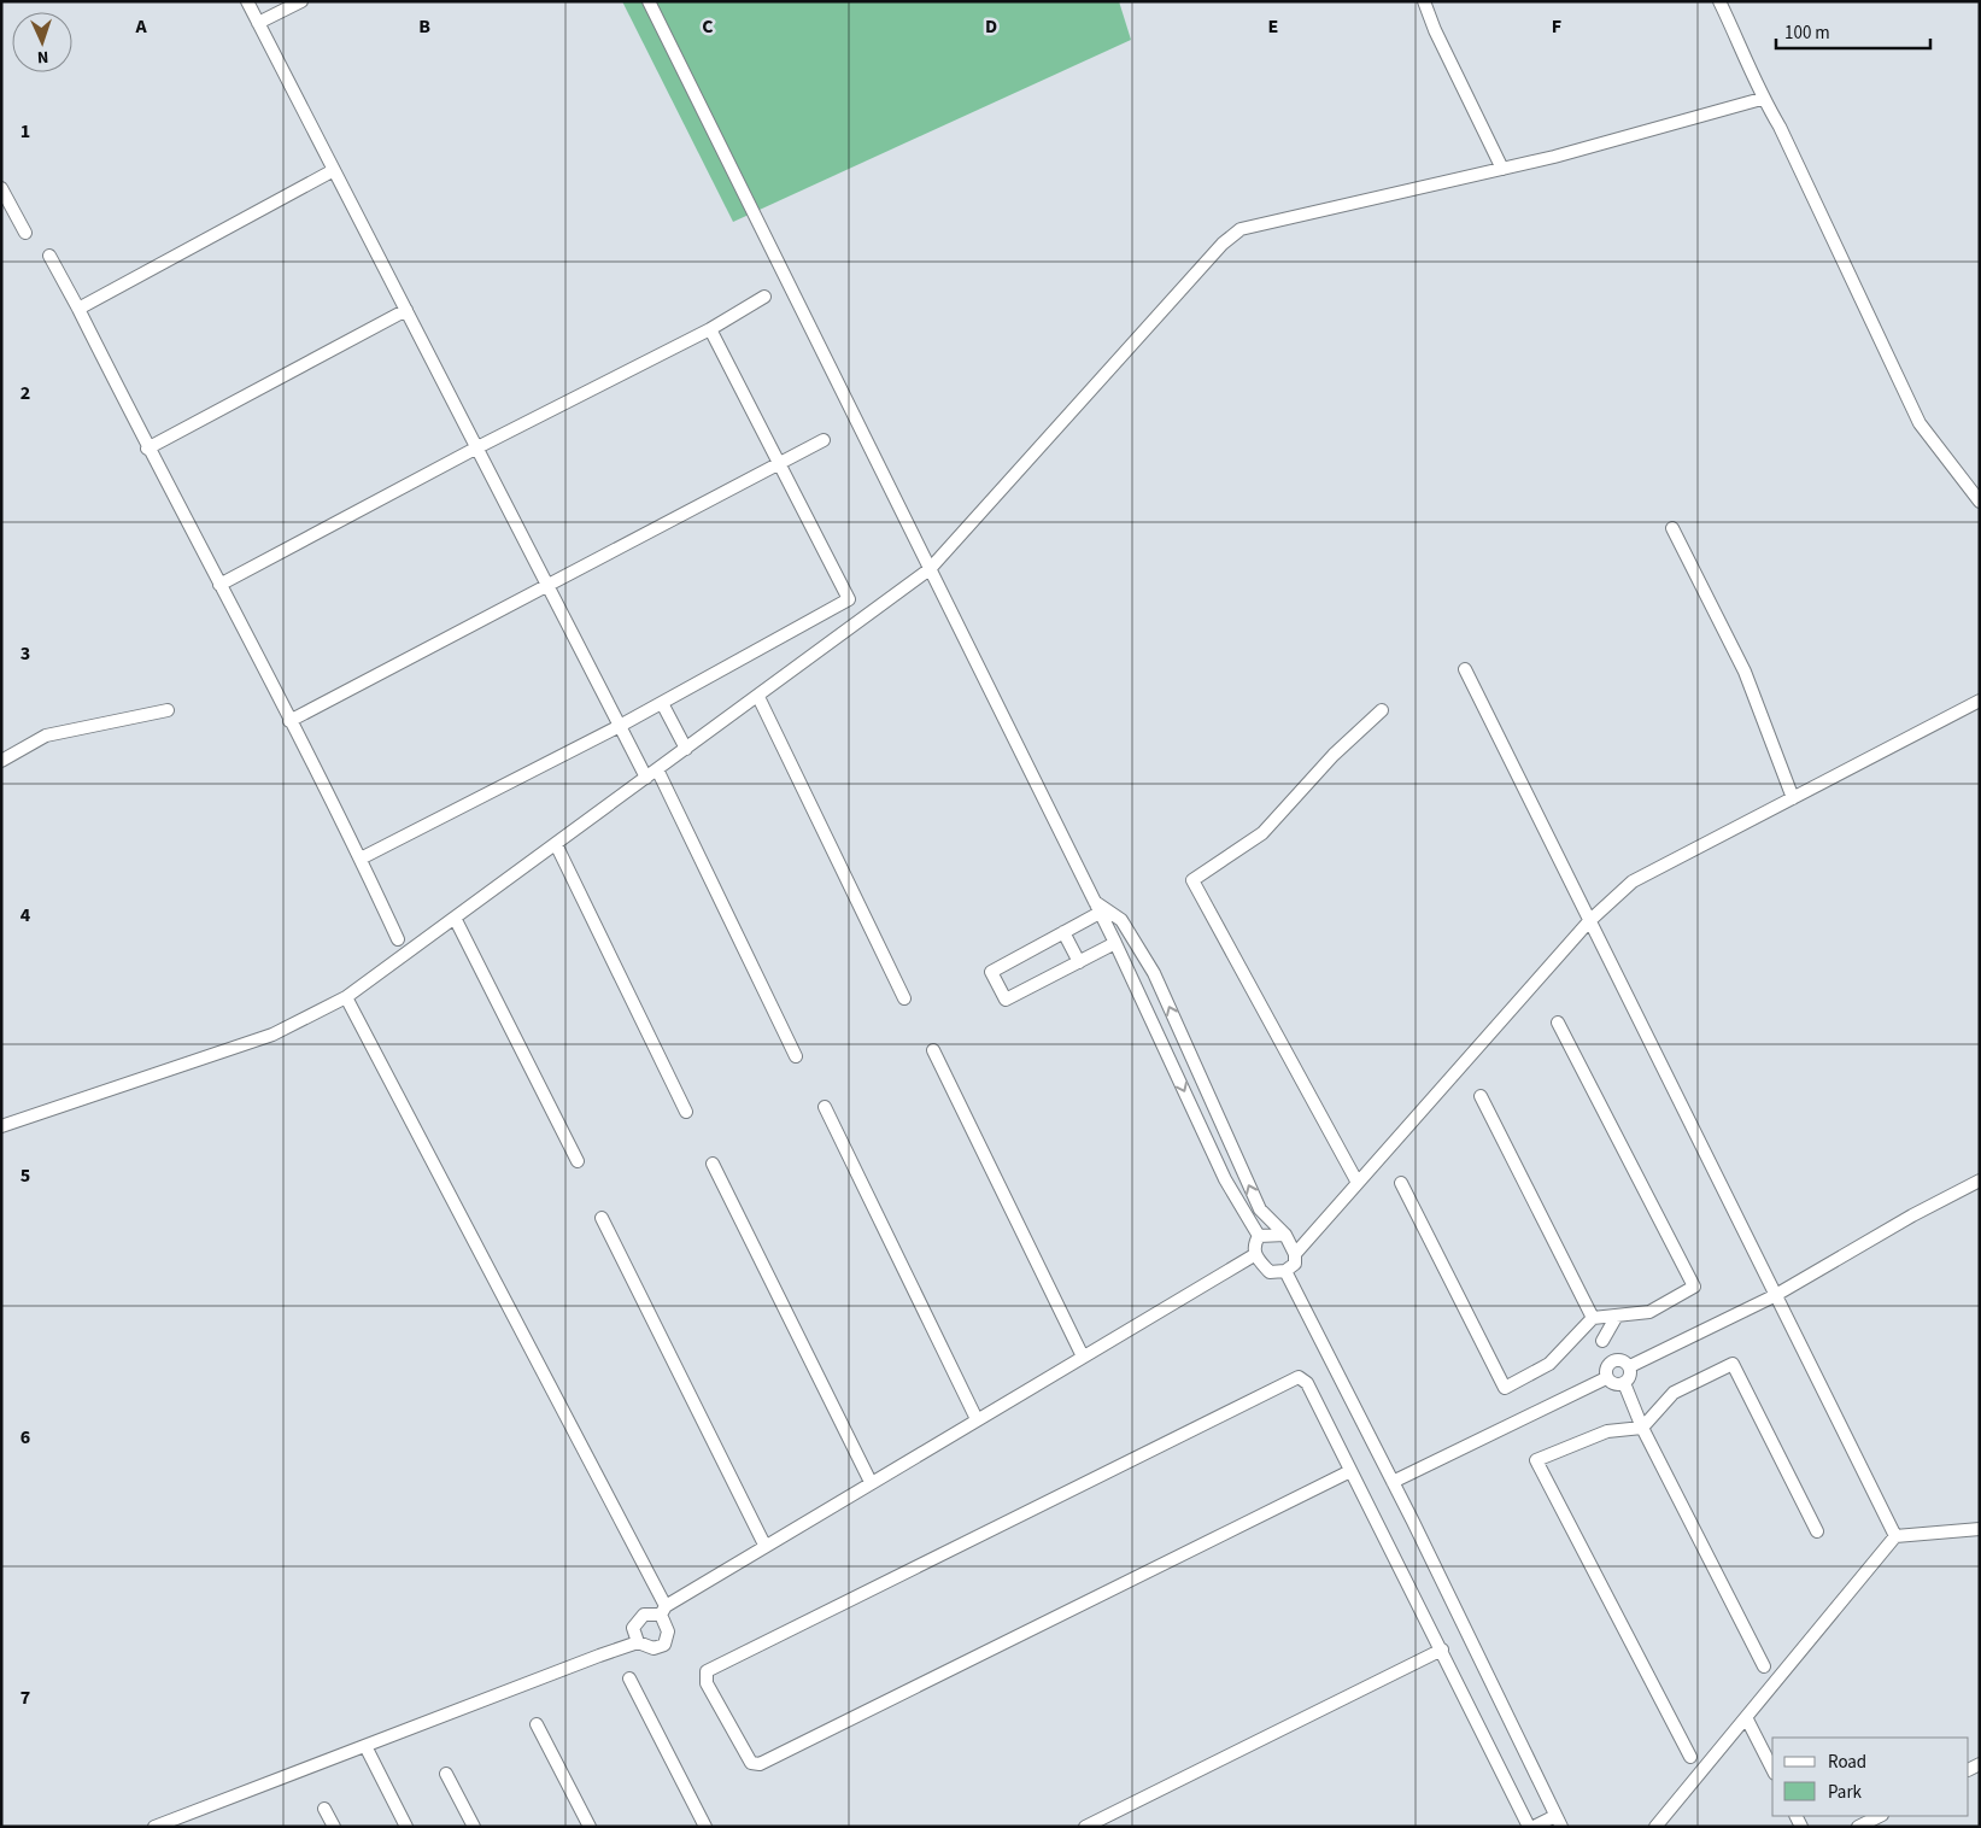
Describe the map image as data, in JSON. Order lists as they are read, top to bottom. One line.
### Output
{"legend":["Road","Park"],"scale_bar":"100 m","north":"bottom","grid":{"columns":["A","B","C","D","E","F"],"rows":["1","2","3","4","5","6","7"]}}
